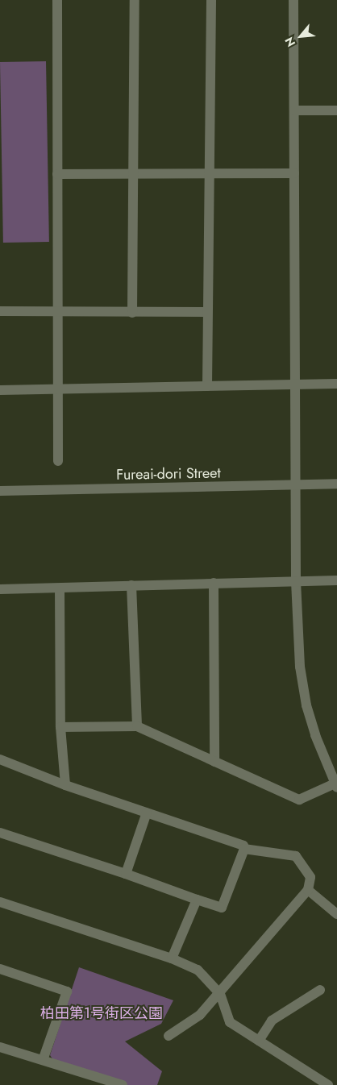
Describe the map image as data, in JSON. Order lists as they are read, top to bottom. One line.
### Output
{"streets":{"street":["Fureai-dori Street"]},"parks":["柏田第1号街区公園"],"north":"bottom left"}
